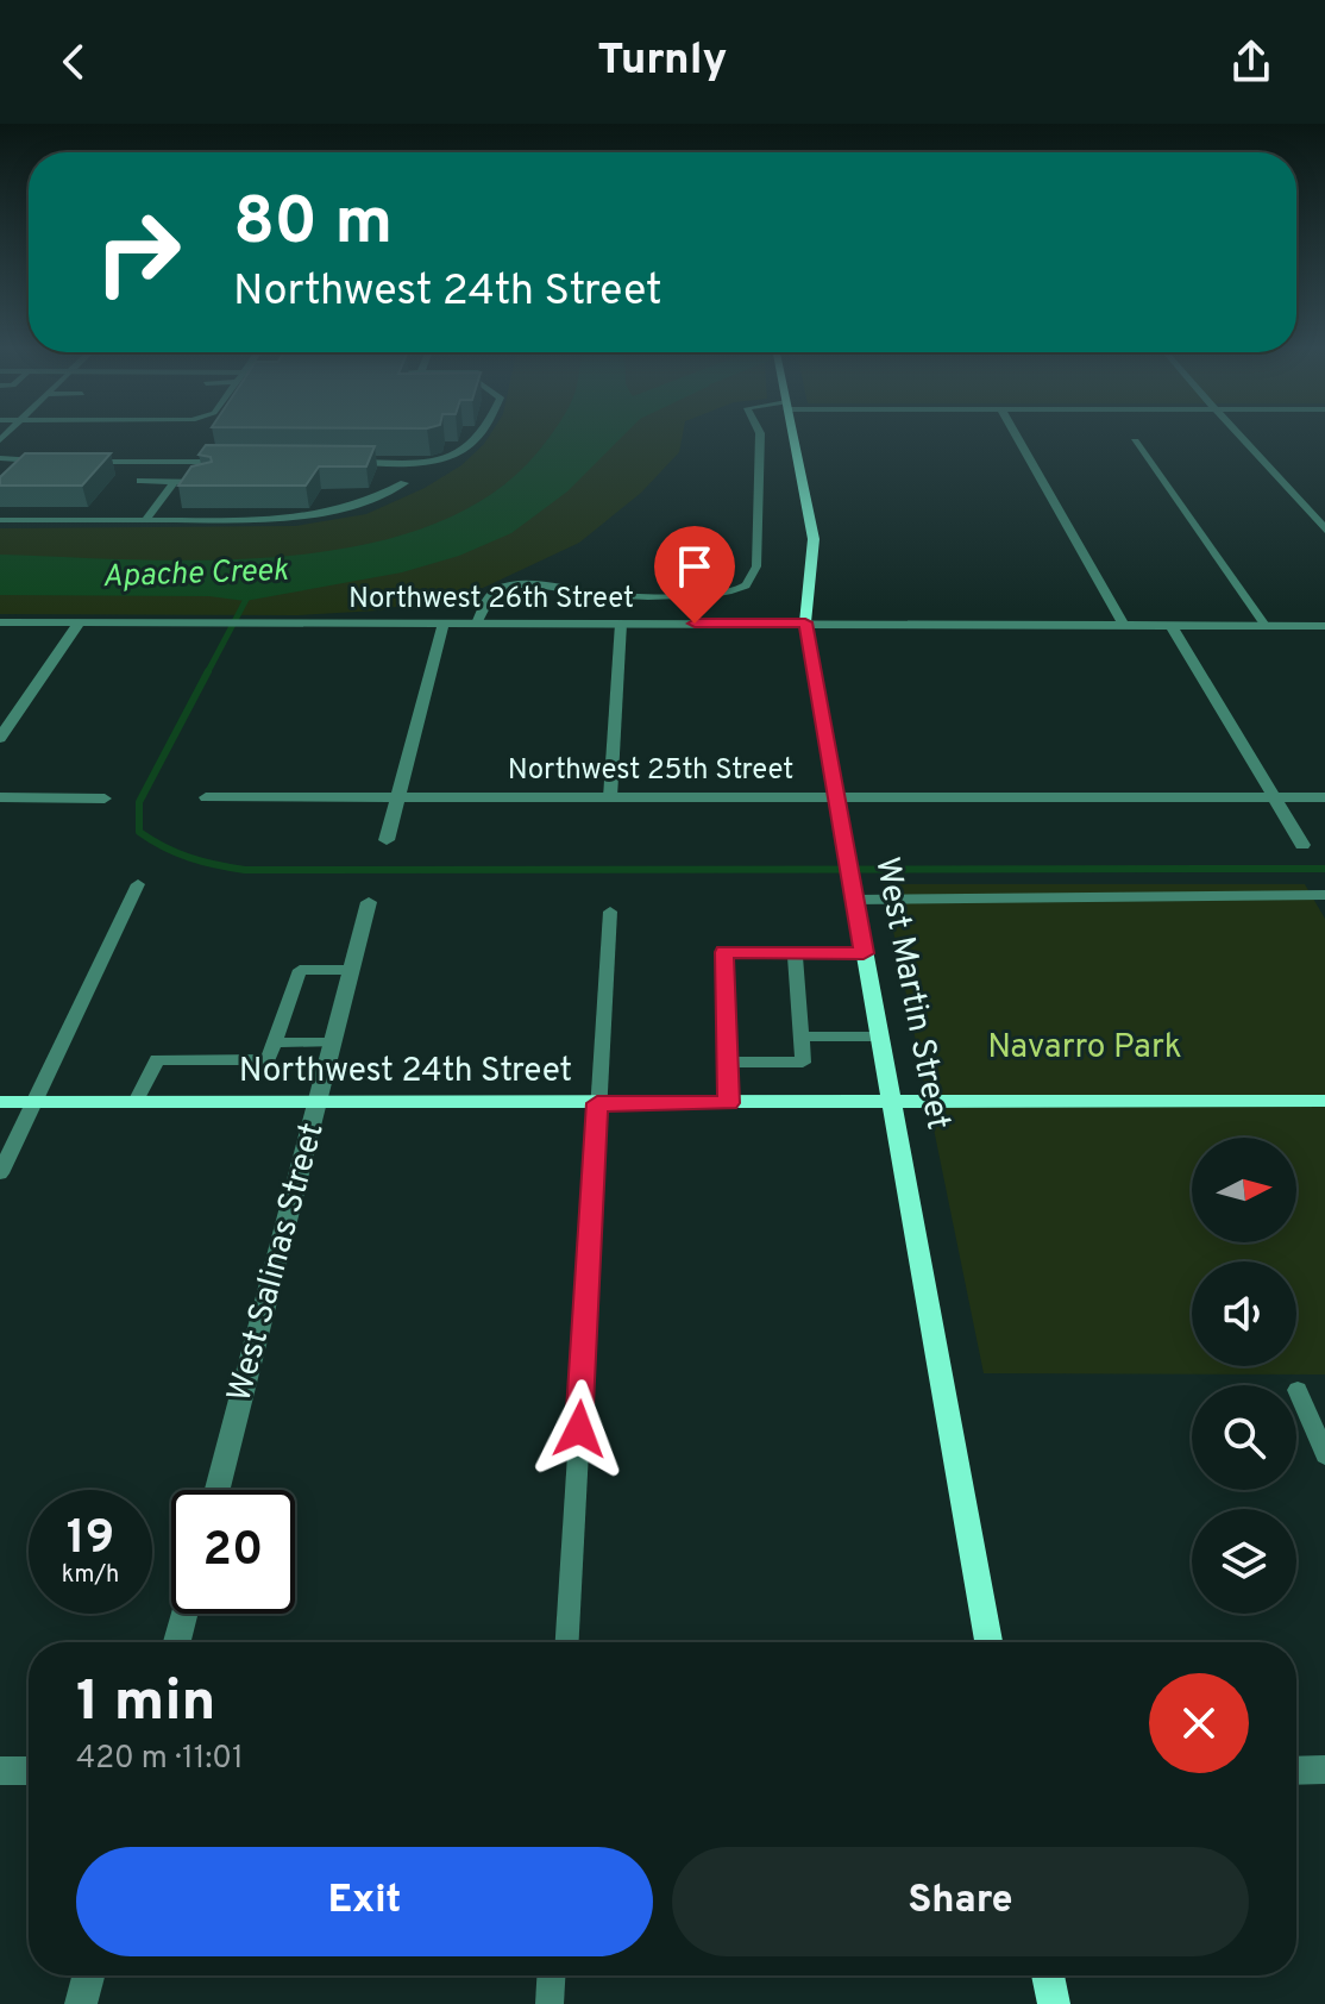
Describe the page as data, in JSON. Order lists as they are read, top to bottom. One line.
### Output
{"streets":{"street":["Northwest 26th Street","Northwest 25th Street","West Martin Street","Northwest 24th Street","West Salinas Street"]},"crossings":[["Northwest 26th Street","West Martin Street"],["Northwest 25th Street","West Martin Street"],["West Martin Street","Northwest 24th Street"],["Northwest 24th Street","West Salinas Street"]],"water":["Apache Creek"],"parks":["Navarro Park"],"north":"right","page":{"header":"Turnly","turn":["80 m","Northwest 24th Street"],"speed":"19 km/h","limit":"20","heading":["1 min","420 m · 11:01"],"buttons":["Exit","Share"]}}
